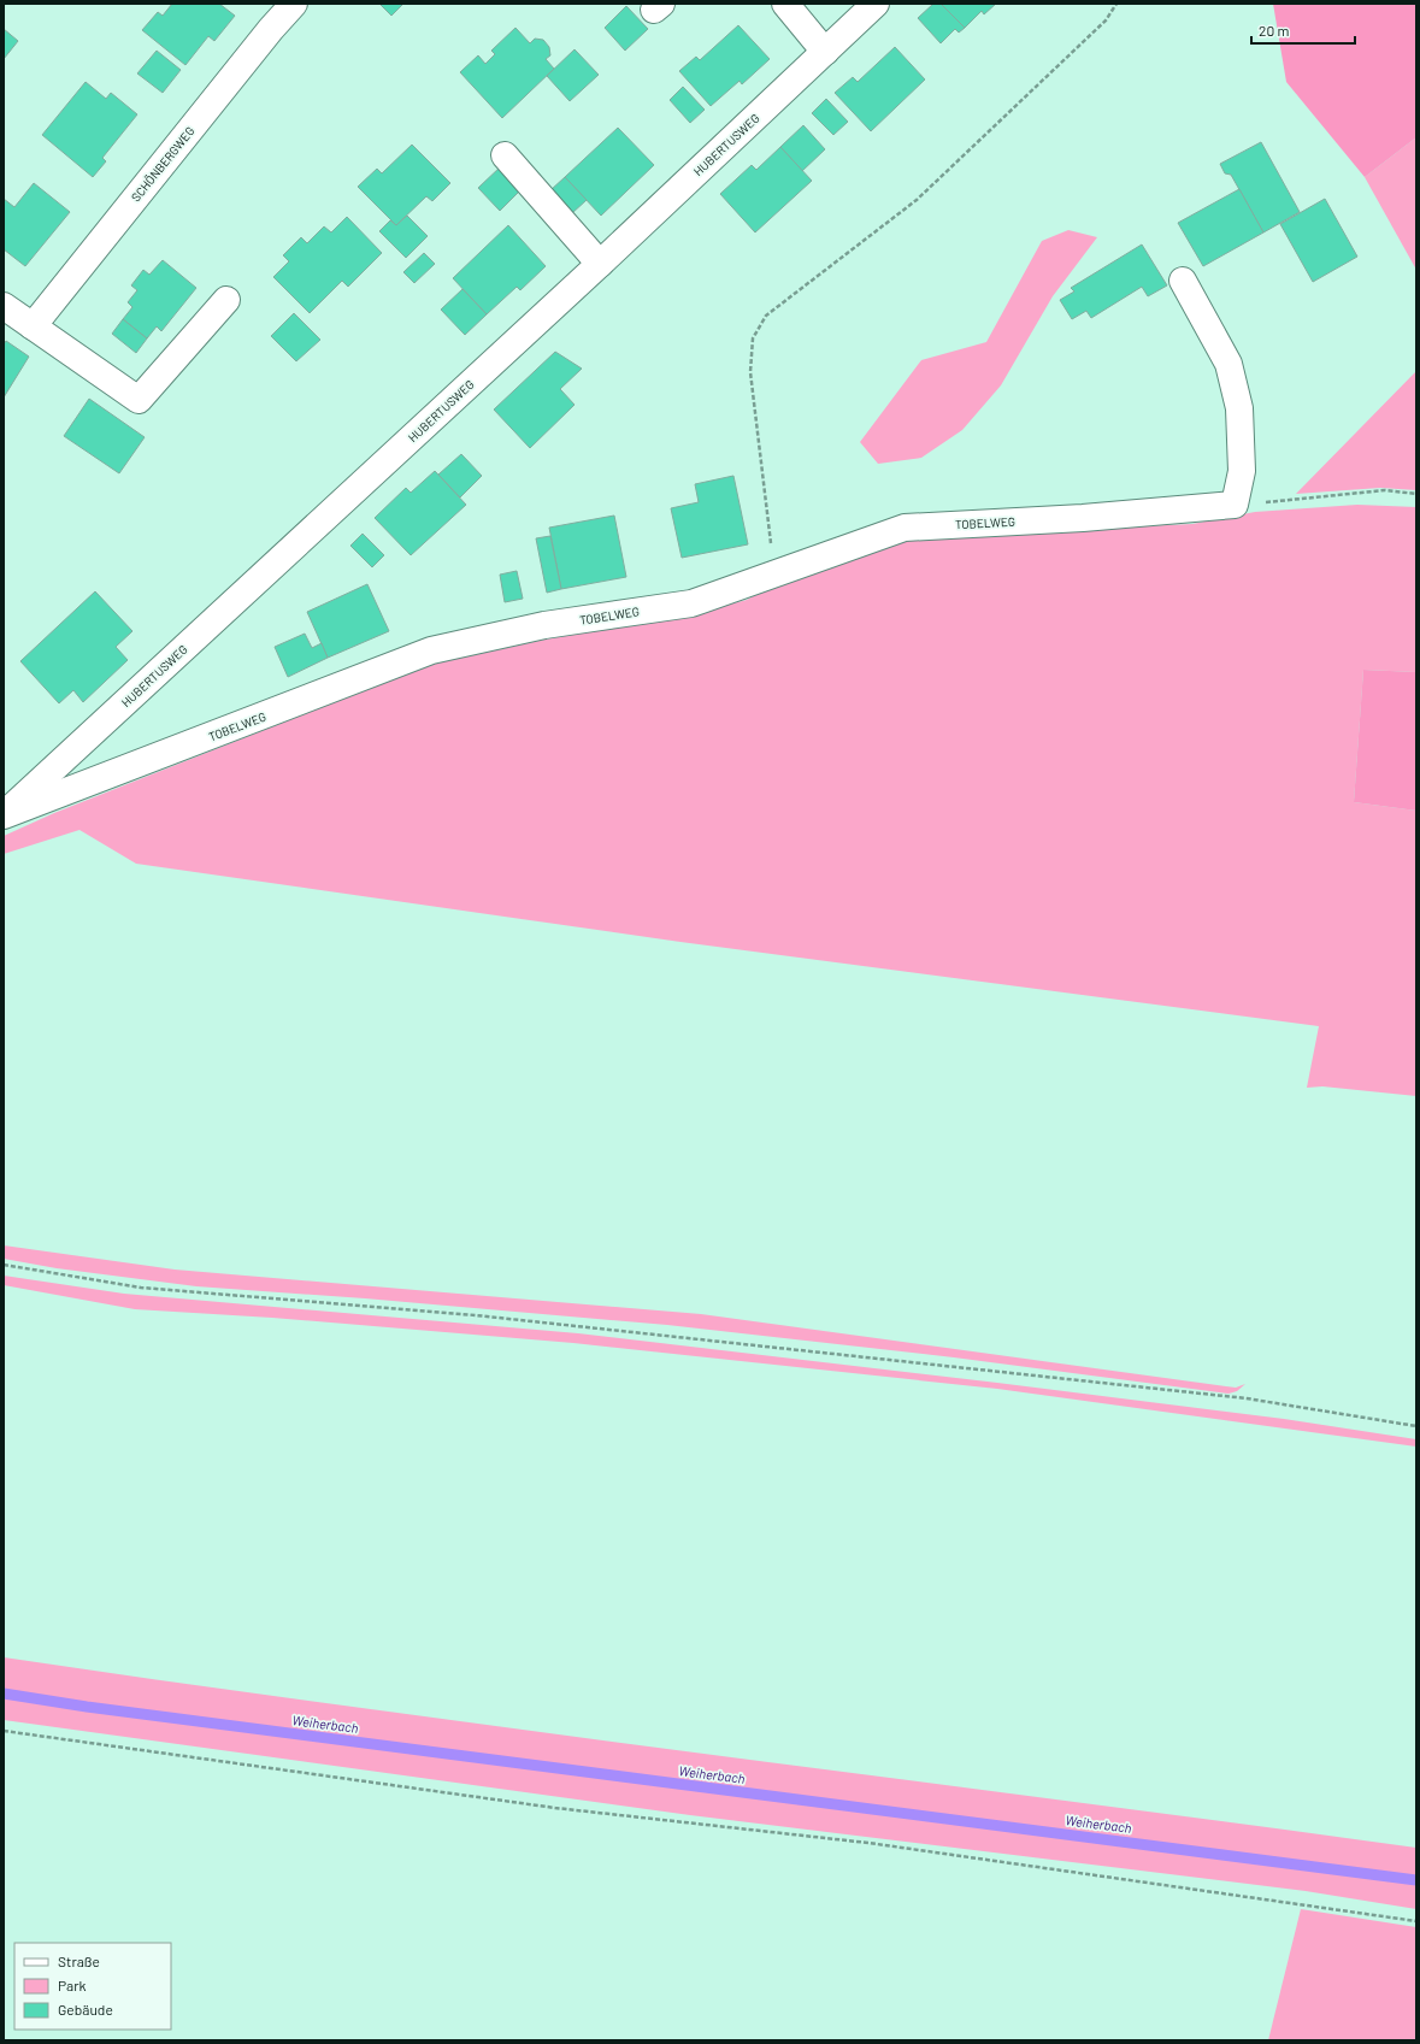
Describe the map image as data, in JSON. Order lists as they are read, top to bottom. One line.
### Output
{"streets":{"street":["HUBERTUSWEG","SCHÖNBERGWEG","TOBELWEG"]},"crossings":[["HUBERTUSWEG","TOBELWEG"]],"water":["Weiherbach"],"legend":["Straße","Park","Gebäude"],"scale_bar":"20 m"}
